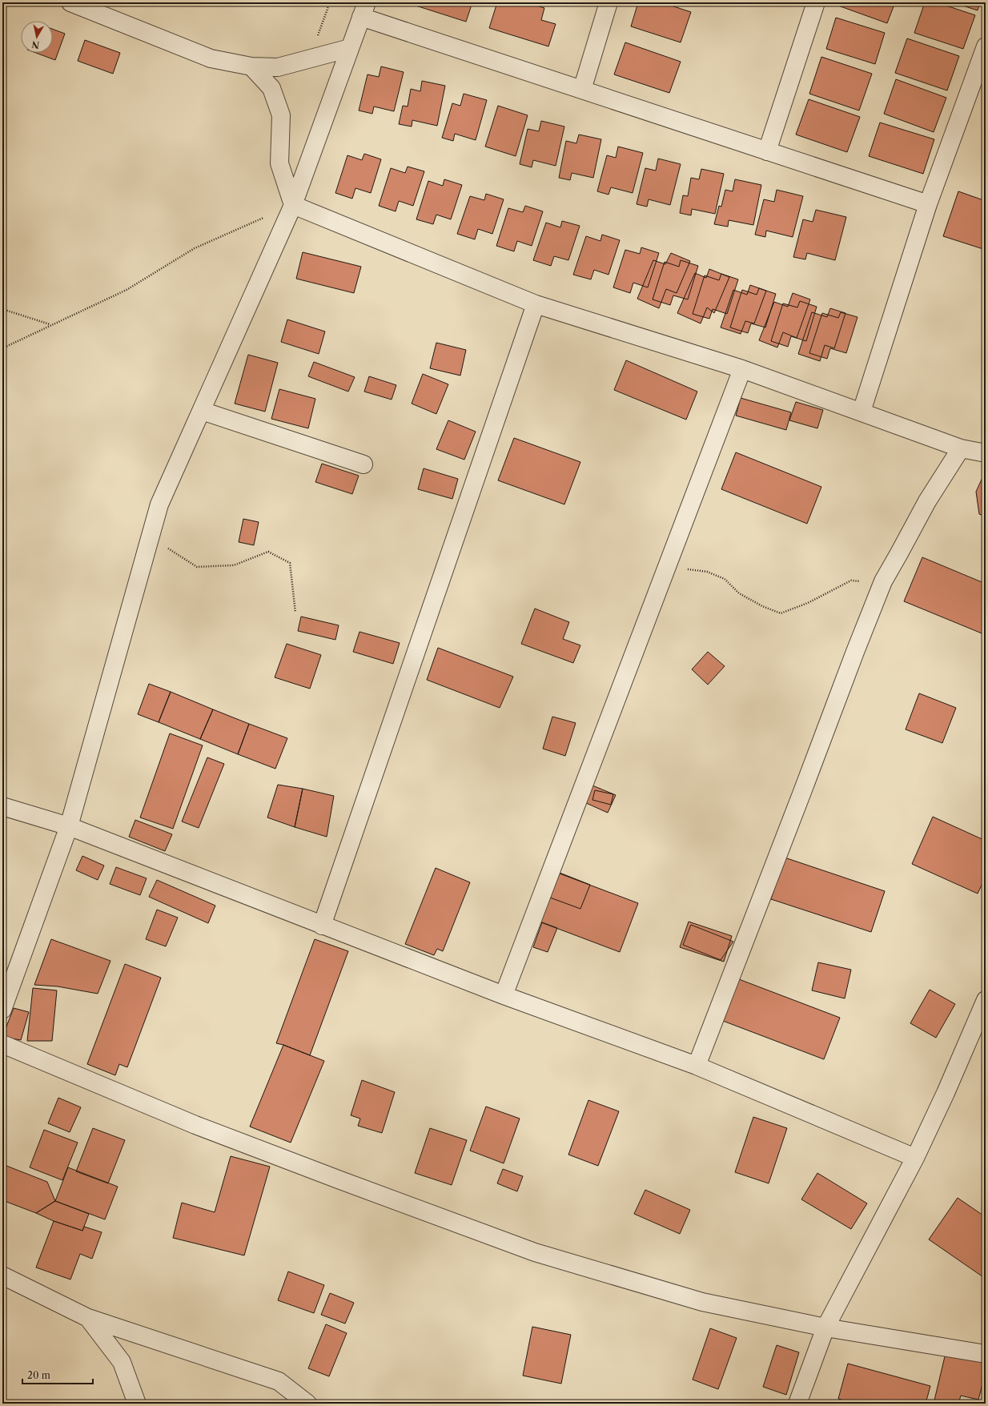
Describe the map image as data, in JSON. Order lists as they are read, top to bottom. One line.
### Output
{"scale_bar":"20 m","north":"bottom"}
